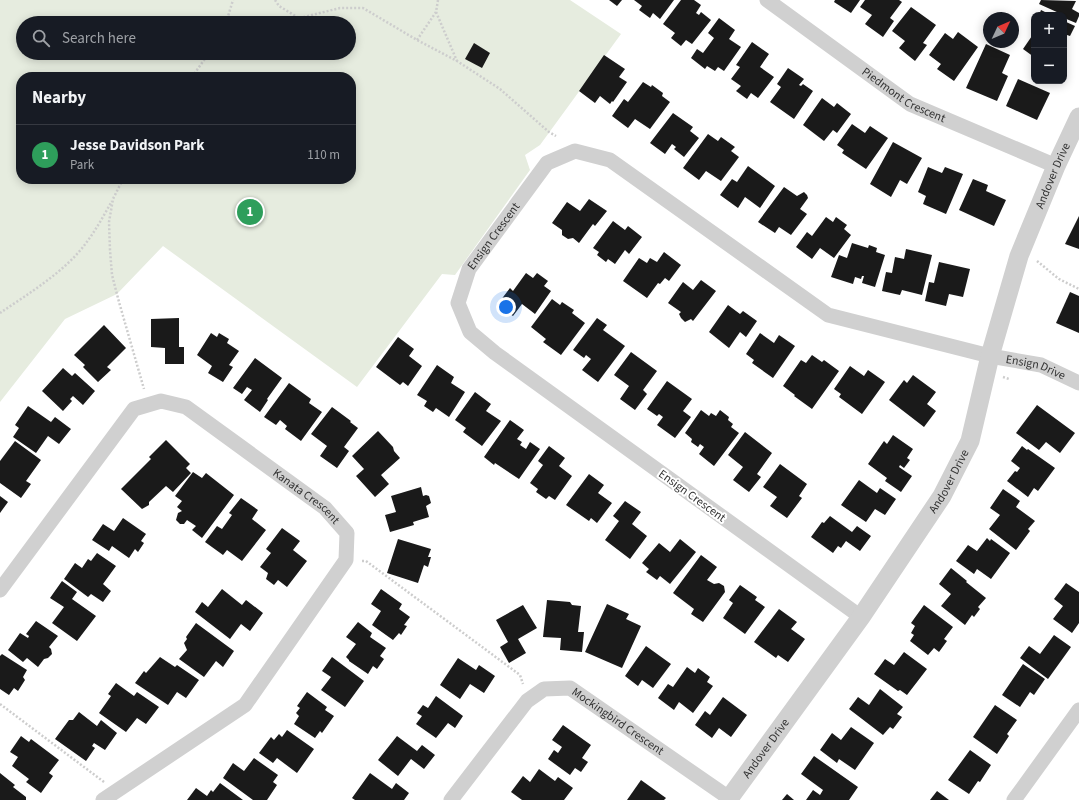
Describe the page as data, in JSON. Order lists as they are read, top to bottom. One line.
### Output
{"streets":{"street":["Piedmont Crescent","Andover Drive","Ensign Crescent","Ensign Drive","Kanata Crescent","Mockingbird Crescent"]},"crossings":[["Piedmont Crescent","Andover Drive"],["Andover Drive","Ensign Crescent"],["Andover Drive","Ensign Drive"],["Andover Drive","Mockingbird Crescent"],["Ensign Crescent","Ensign Drive"]],"north":"top right","page":{"map_buttons":["+","−"],"search":"Search here","heading":"Nearby","list":[{"mark":"1","name":"Jesse Davidson Park","note":"Park","value":"110 m"}],"pins":"1"}}
